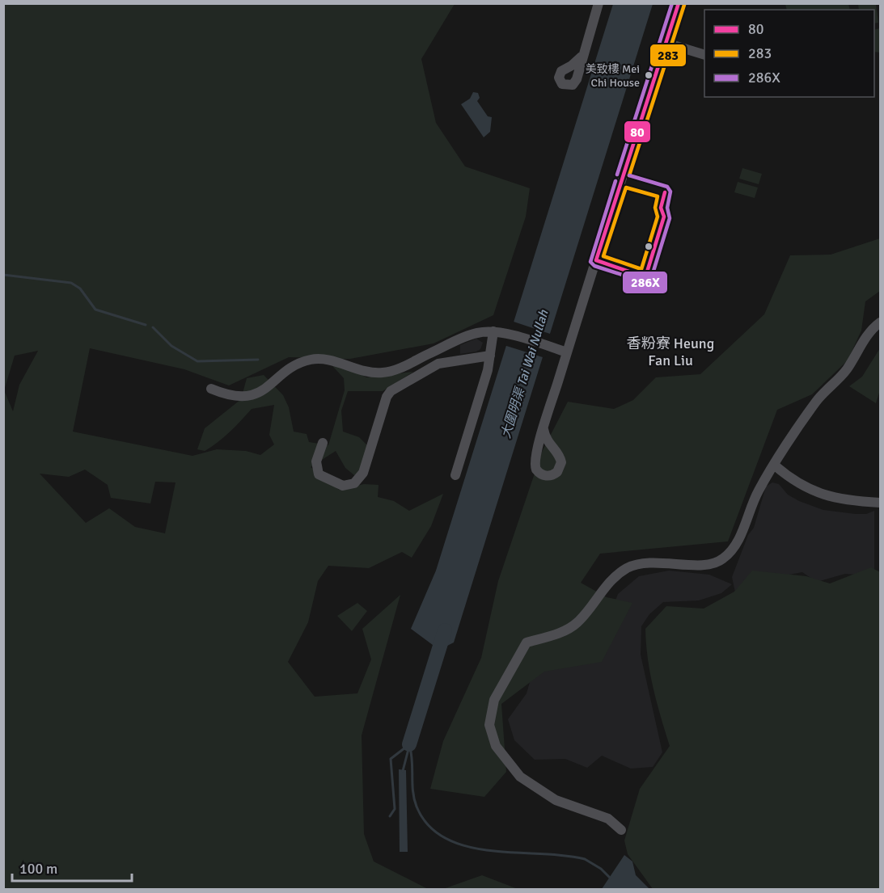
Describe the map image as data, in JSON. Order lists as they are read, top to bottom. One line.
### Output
{"districts":["香粉寮 Heung Fan Liu"],"water":["大圍明渠 Tai Wai Nullah"],"places":["美致樓 Mei Chi House"],"lines":["transit line 80","transit line 286X","transit line 283"],"legend":["80","283","286X"],"scale_bar":"100 m"}
